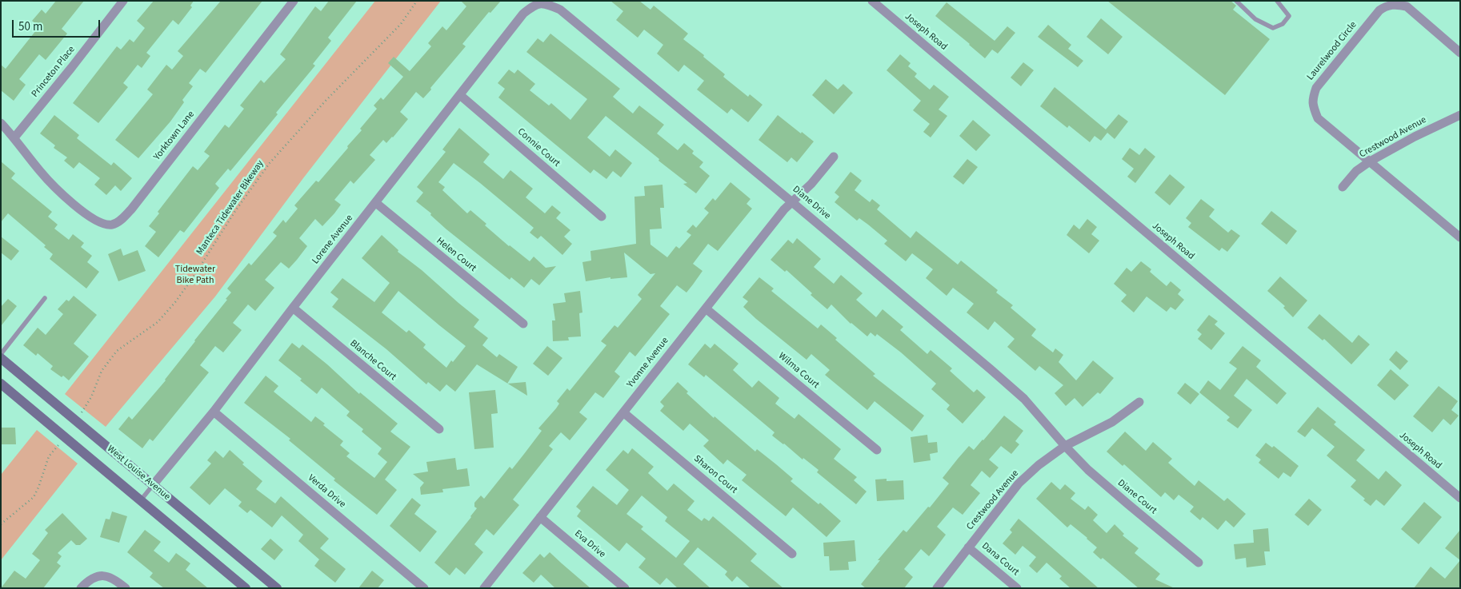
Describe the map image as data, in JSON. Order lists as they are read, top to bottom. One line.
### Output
{"streets":{"main road":["West Louise Avenue"],"street":["Joseph Road","Laurelwood Circle","Princeton Place","Yorktown Lane","Crestwood Avenue","Connie Court","Diane Drive","Lorene Avenue","Helen Court","Blanche Court","Yvonne Avenue","Wilma Court","Sharon Court","Verda Drive","Diane Court","Eva Drive","Dana Court"],"path":["Manteca Tidewater Bikeway"]},"crossings":[["Laurelwood Circle","Crestwood Avenue"],["Princeton Place","Yorktown Lane"],["Crestwood Avenue","Diane Drive"],["Crestwood Avenue","Diane Court"],["Crestwood Avenue","Dana Court"],["Connie Court","Lorene Avenue"],["Diane Drive","Lorene Avenue"],["Diane Drive","Yvonne Avenue"],["Diane Drive","Diane Court"],["Manteca Tidewater Bikeway","West Louise Avenue"],["Lorene Avenue","Helen Court"],["Lorene Avenue","Blanche Court"],["Lorene Avenue","West Louise Avenue"],["Lorene Avenue","Verda Drive"],["Yvonne Avenue","Wilma Court"],["Yvonne Avenue","Sharon Court"],["Yvonne Avenue","Eva Drive"]],"parks":["Tidewater Bike Path"],"scale_bar":"50 m"}
